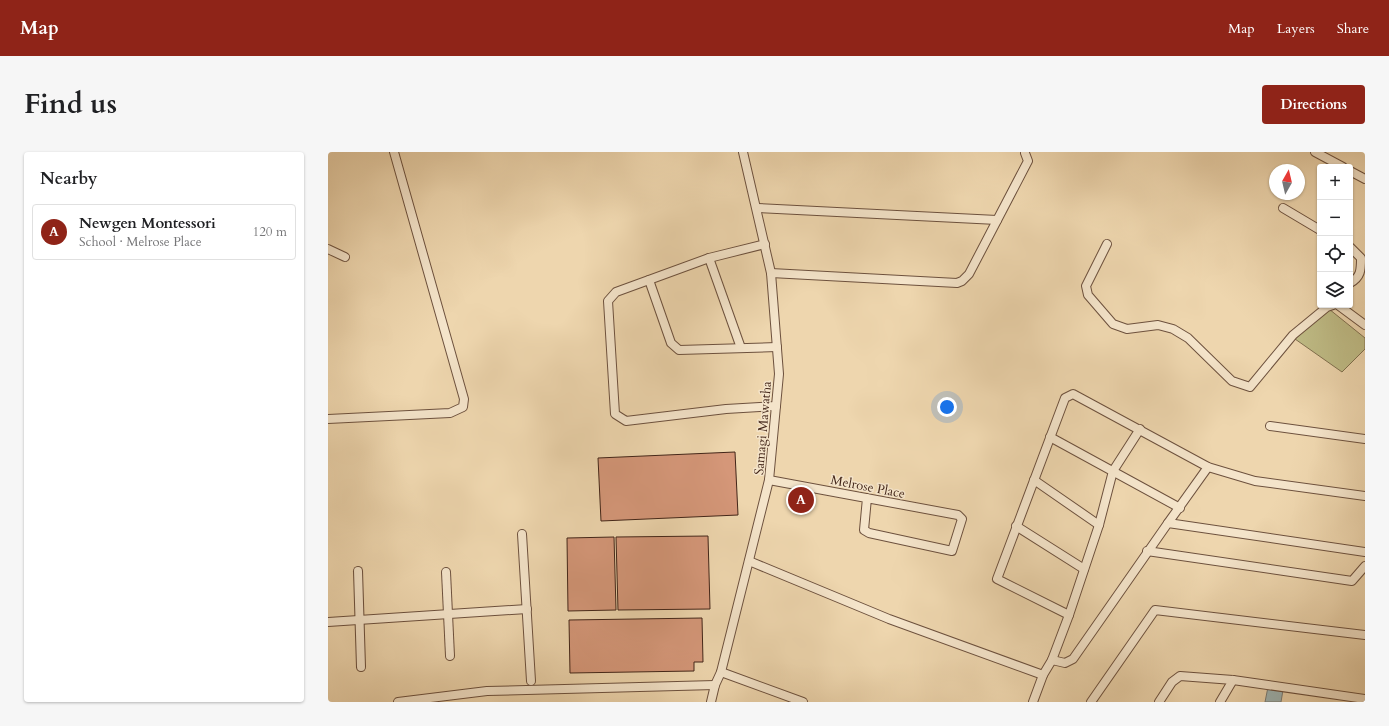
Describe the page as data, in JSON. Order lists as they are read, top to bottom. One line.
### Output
{"streets":{"street":["Samagi Mawatha","Melrose Place"]},"crossings":[["Samagi Mawatha","Melrose Place"]],"north":"top","page":{"header":"Map","nav":["Map","Layers","Share"],"title":"Find us","buttons":"Directions","heading":"Nearby","map_buttons":["+","−"],"list":[{"mark":"A","name":"Newgen Montessori","note":"School · Melrose Place","value":"120 m"}],"pins":"A"}}
